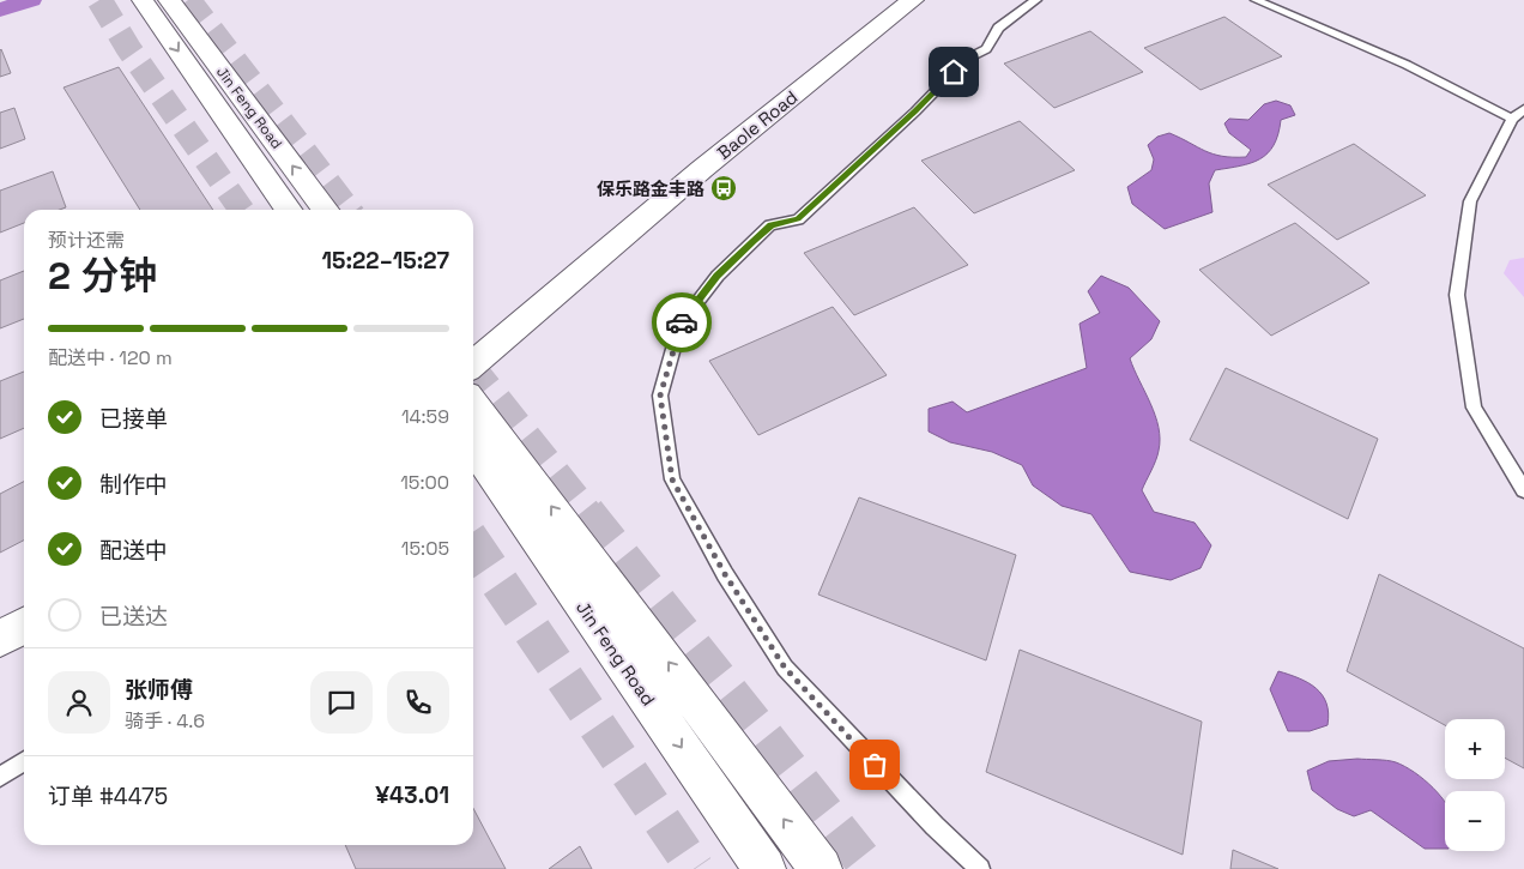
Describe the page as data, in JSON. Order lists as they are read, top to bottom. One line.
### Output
{"streets":{"main road":["Jin Feng Road","Baole Road"]},"places":{"bus stop":["保乐路金丰路"]},"page":{"heading":["2 分钟","预计还需","15:22–15:27"],"panel":["张师傅","骑手 · 4.6","订单 #4475","¥43.01"],"bar":"配送中 · 120 m","list":[["已接单","14:59"],["制作中","15:00"],["配送中","15:05"],"已送达"],"map_buttons":["+","−"]}}
